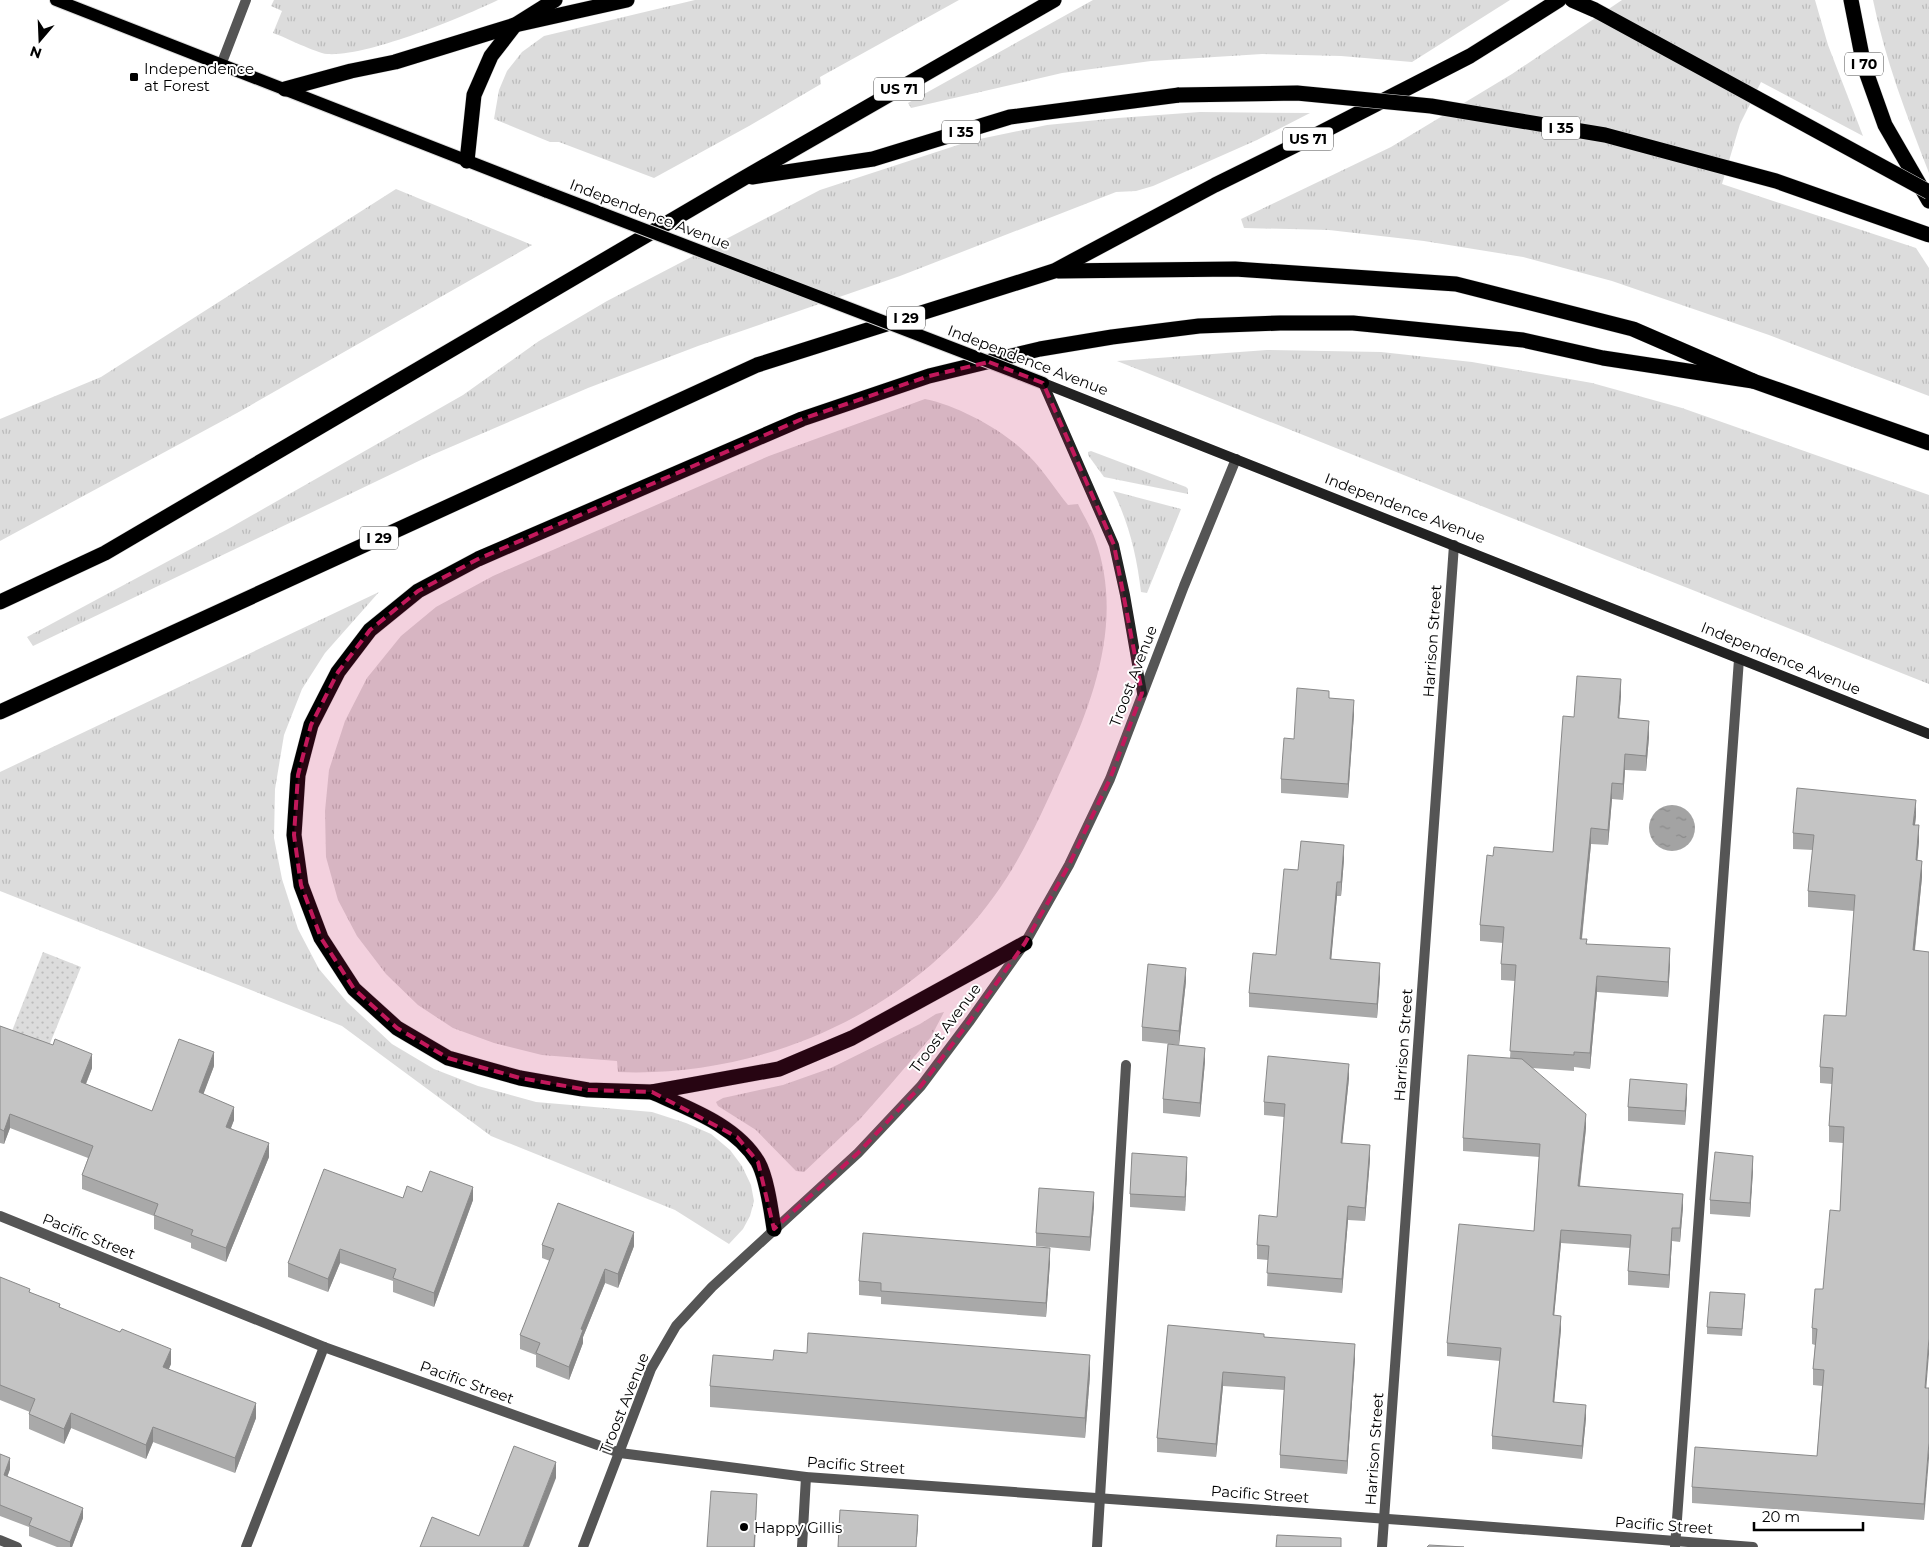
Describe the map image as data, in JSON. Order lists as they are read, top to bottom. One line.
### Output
{"streets":{"highway":["I 70","US 71","I 35","I 29"],"main road":["Independence Avenue"],"street":["Harrison Street","Troost Avenue","Pacific Street"]},"crossings":[["US 71","I 35"],["US 71","I 29"],["Independence Avenue","Harrison Street"],["Independence Avenue","Troost Avenue"],["Harrison Street","Pacific Street"],["Troost Avenue","Pacific Street"]],"places":{"transit":["Independence at Forest"],"other":["Happy Gillis"]},"scale_bar":"20 m","north":"bottom"}
